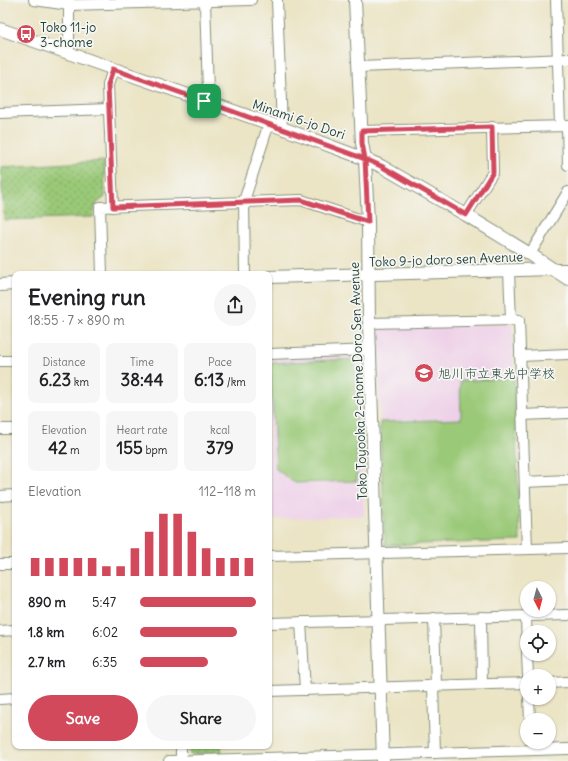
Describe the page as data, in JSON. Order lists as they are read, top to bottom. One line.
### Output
{"streets":{"street":["Minami 6-jo Dori","Toko 9-jo doro sen Avenue","Toko Toyooka 2-chome Doro Sen Avenue"]},"crossings":[["Minami 6-jo Dori","Toko 9-jo doro sen Avenue"],["Minami 6-jo Dori","Toko Toyooka 2-chome Doro Sen Avenue"],["Toko 9-jo doro sen Avenue","Toko Toyooka 2-chome Doro Sen Avenue"]],"places":{"bus stop":["Toko 11-jo 3-chome"],"school or university":["旭川市立東光中学校"]},"north":"bottom","page":{"heading":["Evening run","18:55 · 7 × 890 m"],"stats":[["Distance","6.23 km"],["Time","38:44"],["Pace","6:13 /km"],["Elevation","42 m"],["Heart rate","155 bpm"],["kcal","379"]],"chart":["Elevation","112–118 m"],"map_buttons":["+","−"],"list":[{"name":"890 m","note":"5:47"},{"name":"1.8 km","note":"6:02"},{"name":"2.7 km","note":"6:35"}],"buttons":["Save","Share"]}}
